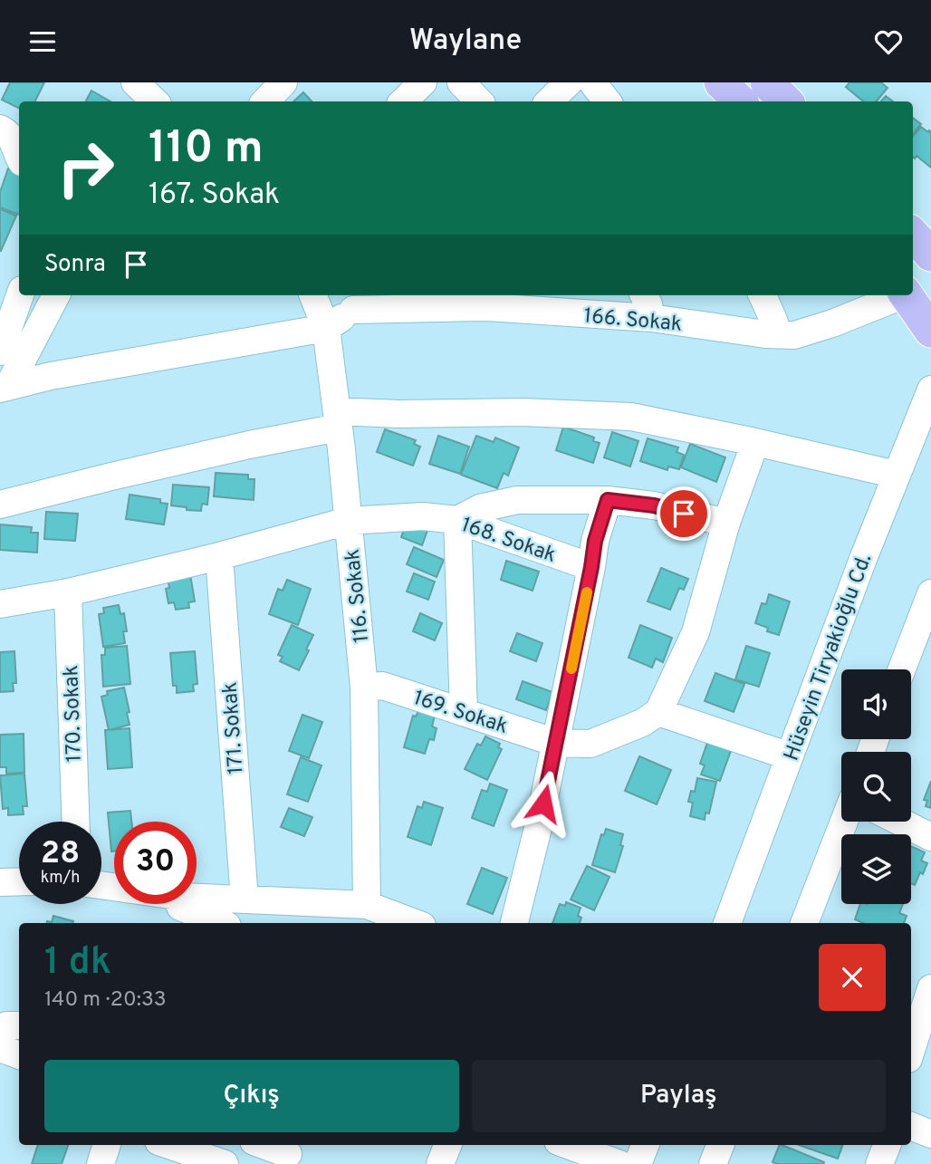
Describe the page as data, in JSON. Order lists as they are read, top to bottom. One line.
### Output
{"streets":{"street":["166. Sokak","168. Sokak","116. Sokak","Hüseyin Tiryakioğlu Cd.","169. Sokak","170. Sokak","171. Sokak"]},"crossings":[["168. Sokak","116. Sokak"],["168. Sokak","170. Sokak"],["168. Sokak","171. Sokak"],["116. Sokak","169. Sokak"]],"page":{"header":"Waylane","turn":["110 m","167. Sokak"],"then":"Sonra","speed":"28 km/h","limit":"30","heading":["1 dk","140 m · 20:33"],"buttons":["Çıkış","Paylaş"]}}
